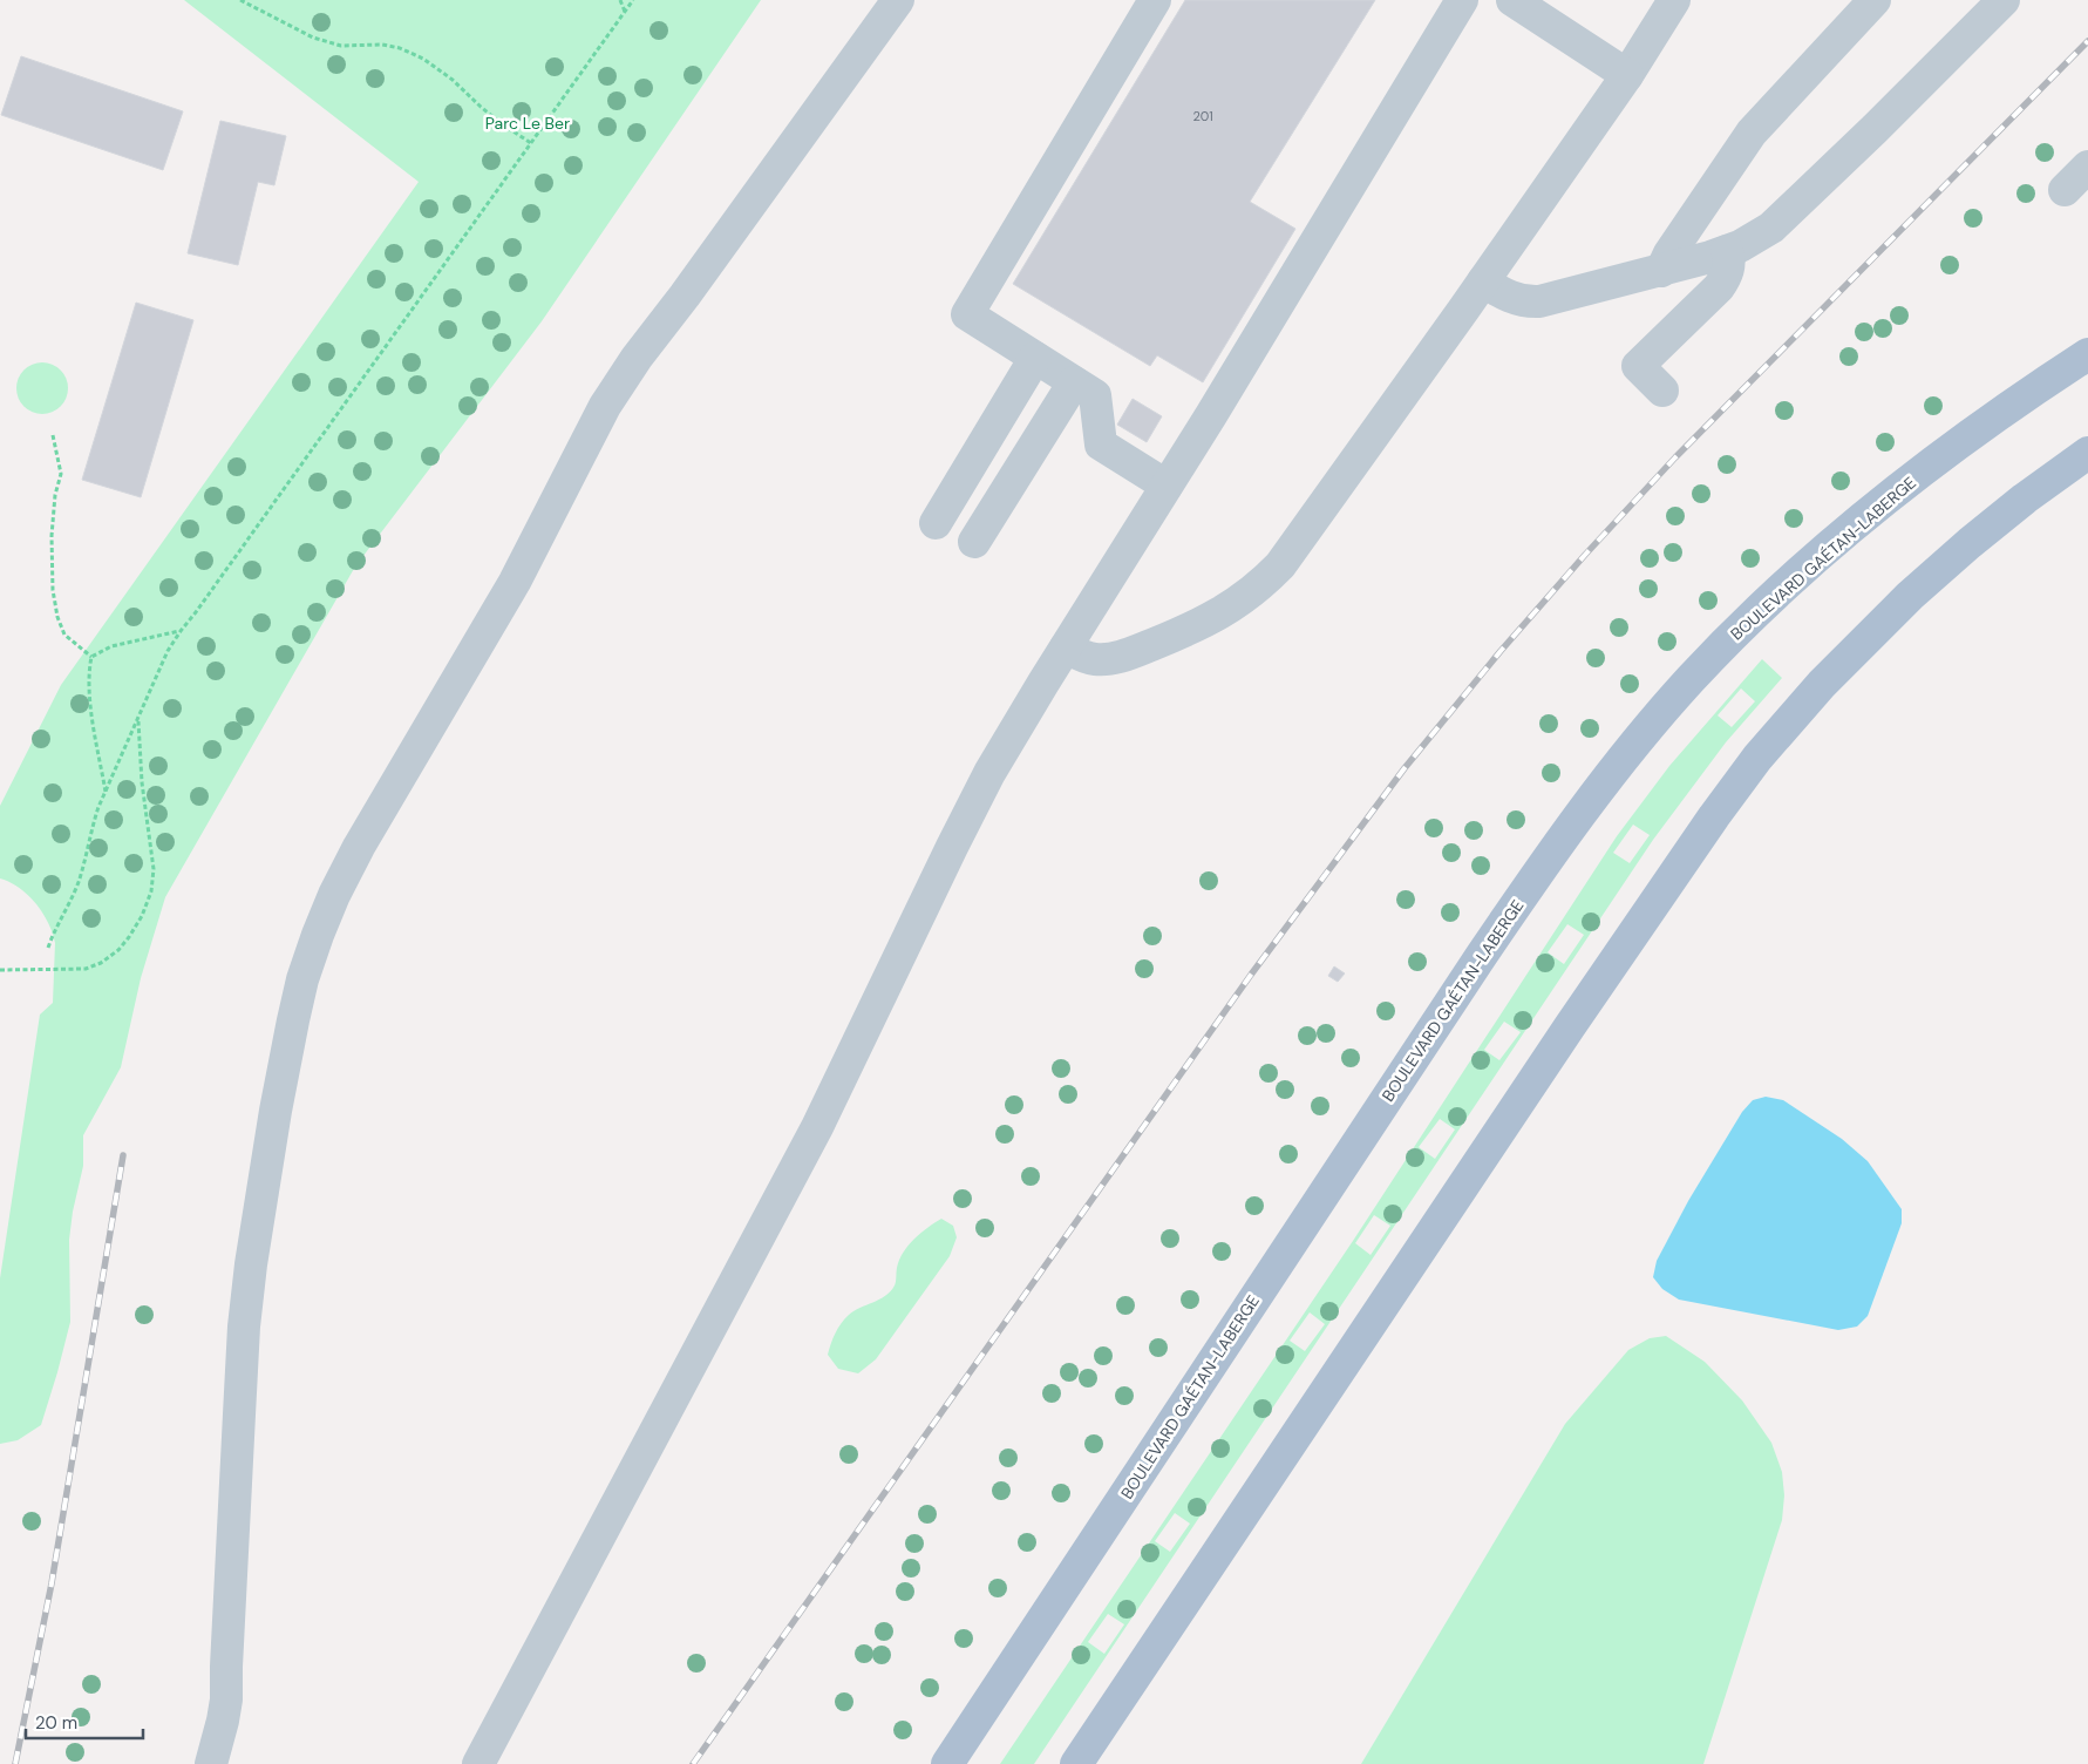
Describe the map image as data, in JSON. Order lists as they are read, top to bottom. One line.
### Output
{"streets":{"main road":["BOULEVARD GAÉTAN-LABERGE"]},"parks":["Parc Le Ber"],"house_numbers":["201"],"scale_bar":"20 m"}
